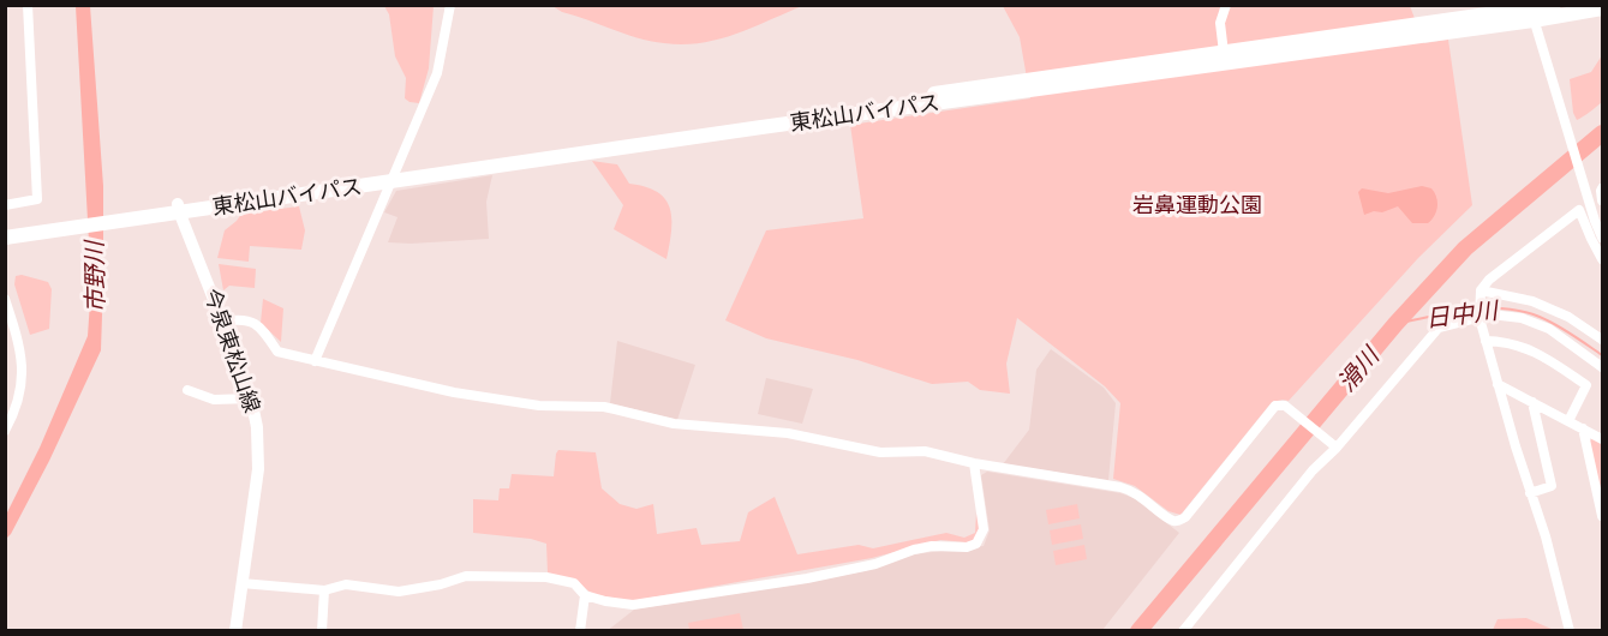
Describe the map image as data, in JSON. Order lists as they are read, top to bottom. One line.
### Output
{"streets":{"highway":["東松山バイパス"],"main road":["今泉東松山線"]},"crossings":[["東松山バイパス","今泉東松山線"]],"water":["市野川","日中川","滑川"],"parks":["岩鼻運動公園"]}
